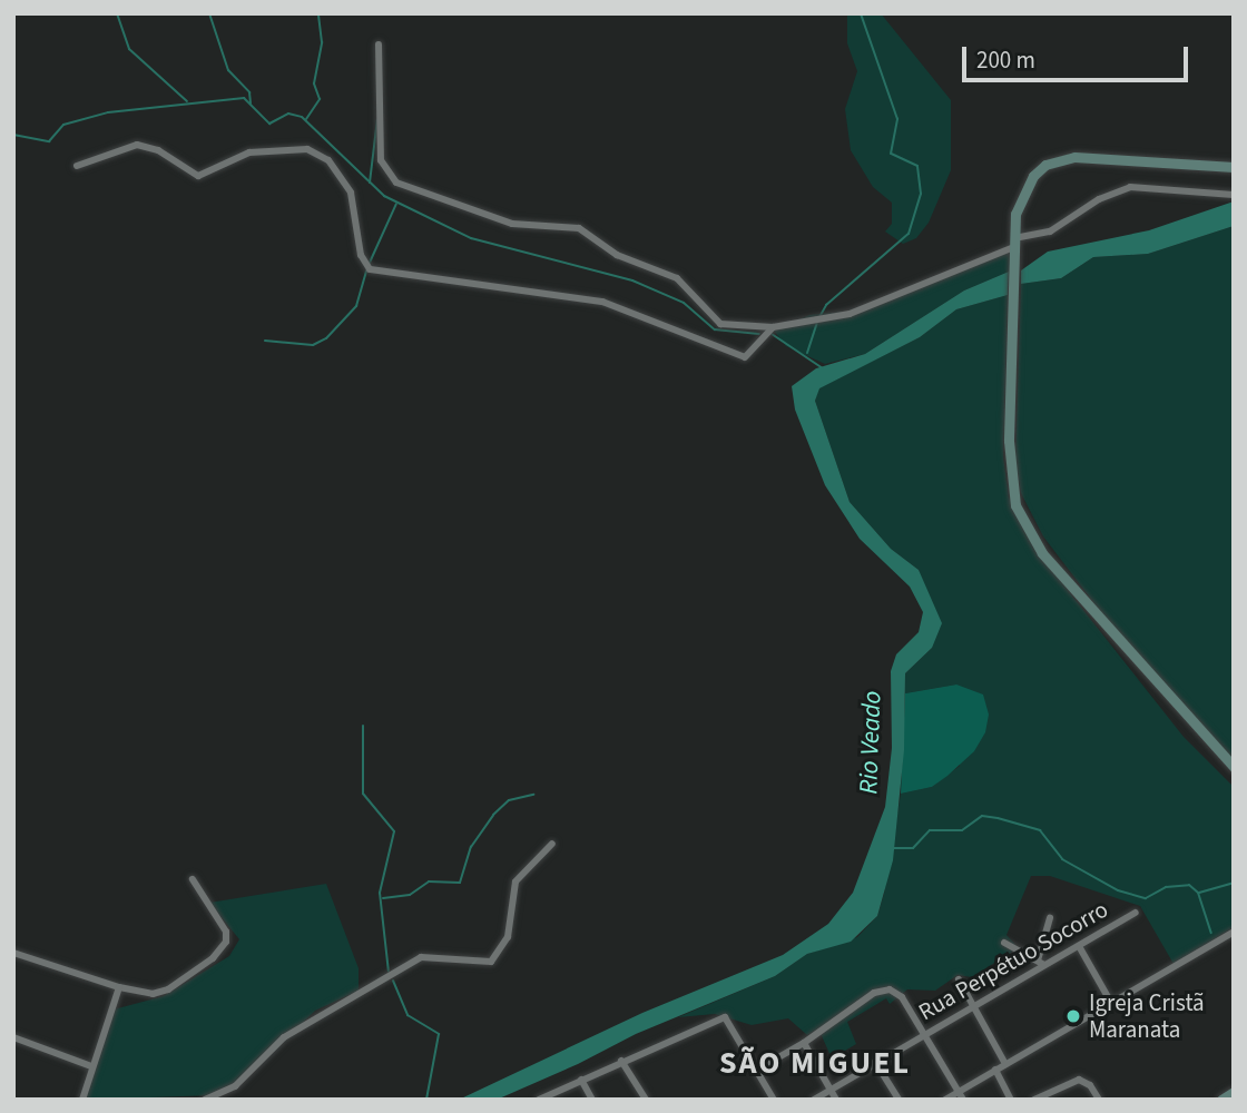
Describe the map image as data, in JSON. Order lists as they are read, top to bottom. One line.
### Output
{"streets":{"street":["Rua Perpétuo Socorro"]},"districts":["SÃO MIGUEL"],"water":["Rio Veado"],"places":["Igreja Cristã Maranata"],"scale_bar":"200 m"}
